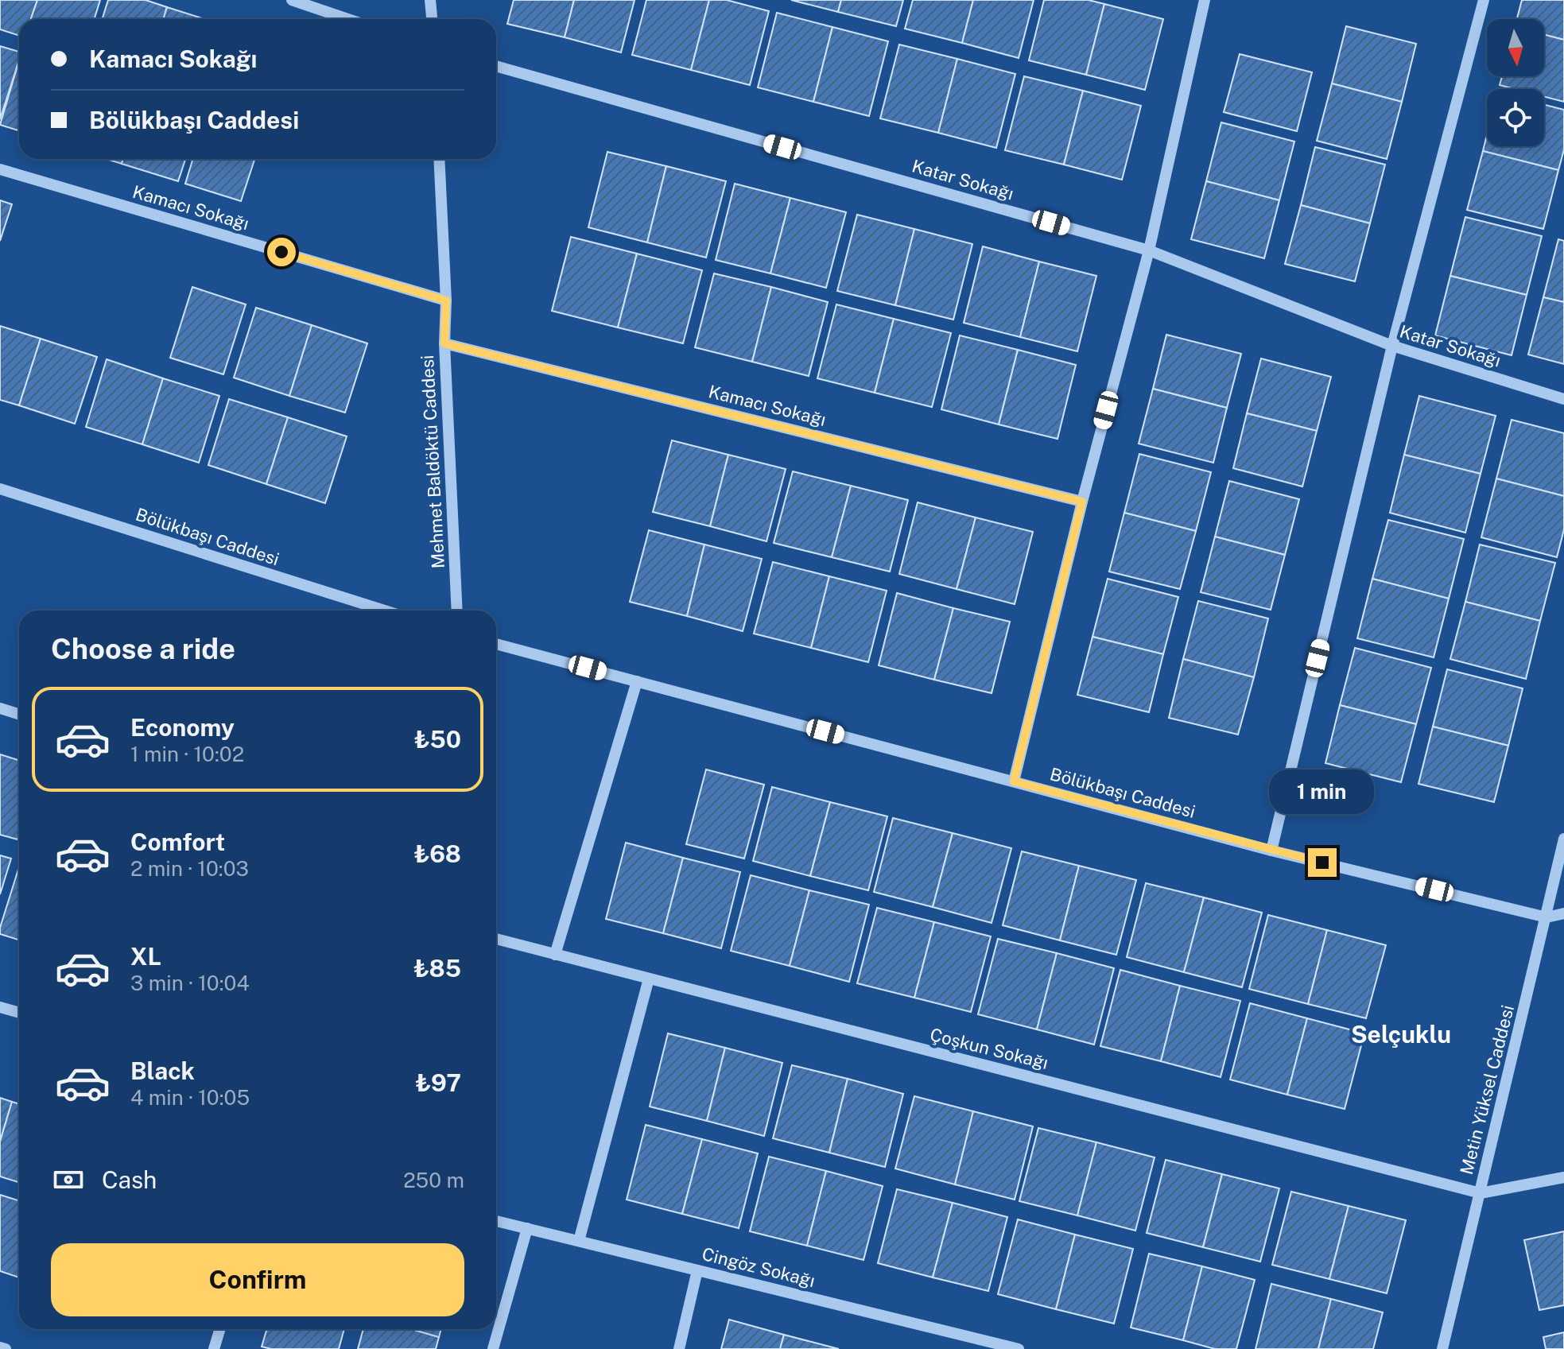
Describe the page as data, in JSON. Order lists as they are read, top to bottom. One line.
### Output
{"streets":{"street":["Katar Sokağı","Kamacı Sokağı","Mehmet Baldöktü Caddesi","Bölükbaşı Caddesi","Çoşkun Sokağı","Metin Yüksel Caddesi","Cingöz Sokağı"]},"crossings":[["Kamacı Sokağı","Mehmet Baldöktü Caddesi"],["Bölükbaşı Caddesi","Metin Yüksel Caddesi"],["Çoşkun Sokağı","Metin Yüksel Caddesi"]],"districts":["Selçuklu"],"north":"bottom","page":{"banner":["Kamacı Sokağı","Bölükbaşı Caddesi"],"heading":"Choose a ride","list":[{"name":"Economy","note":"1 min · 10:02","value":"₺50"},{"name":"Comfort","note":"2 min · 10:03","value":"₺68"},{"name":"XL","note":"3 min · 10:04","value":"₺85"},{"name":"Black","note":"4 min · 10:05","value":"₺97"}],"bubble":"1 min","pay":["Cash","250 m"],"buttons":"Confirm"}}
